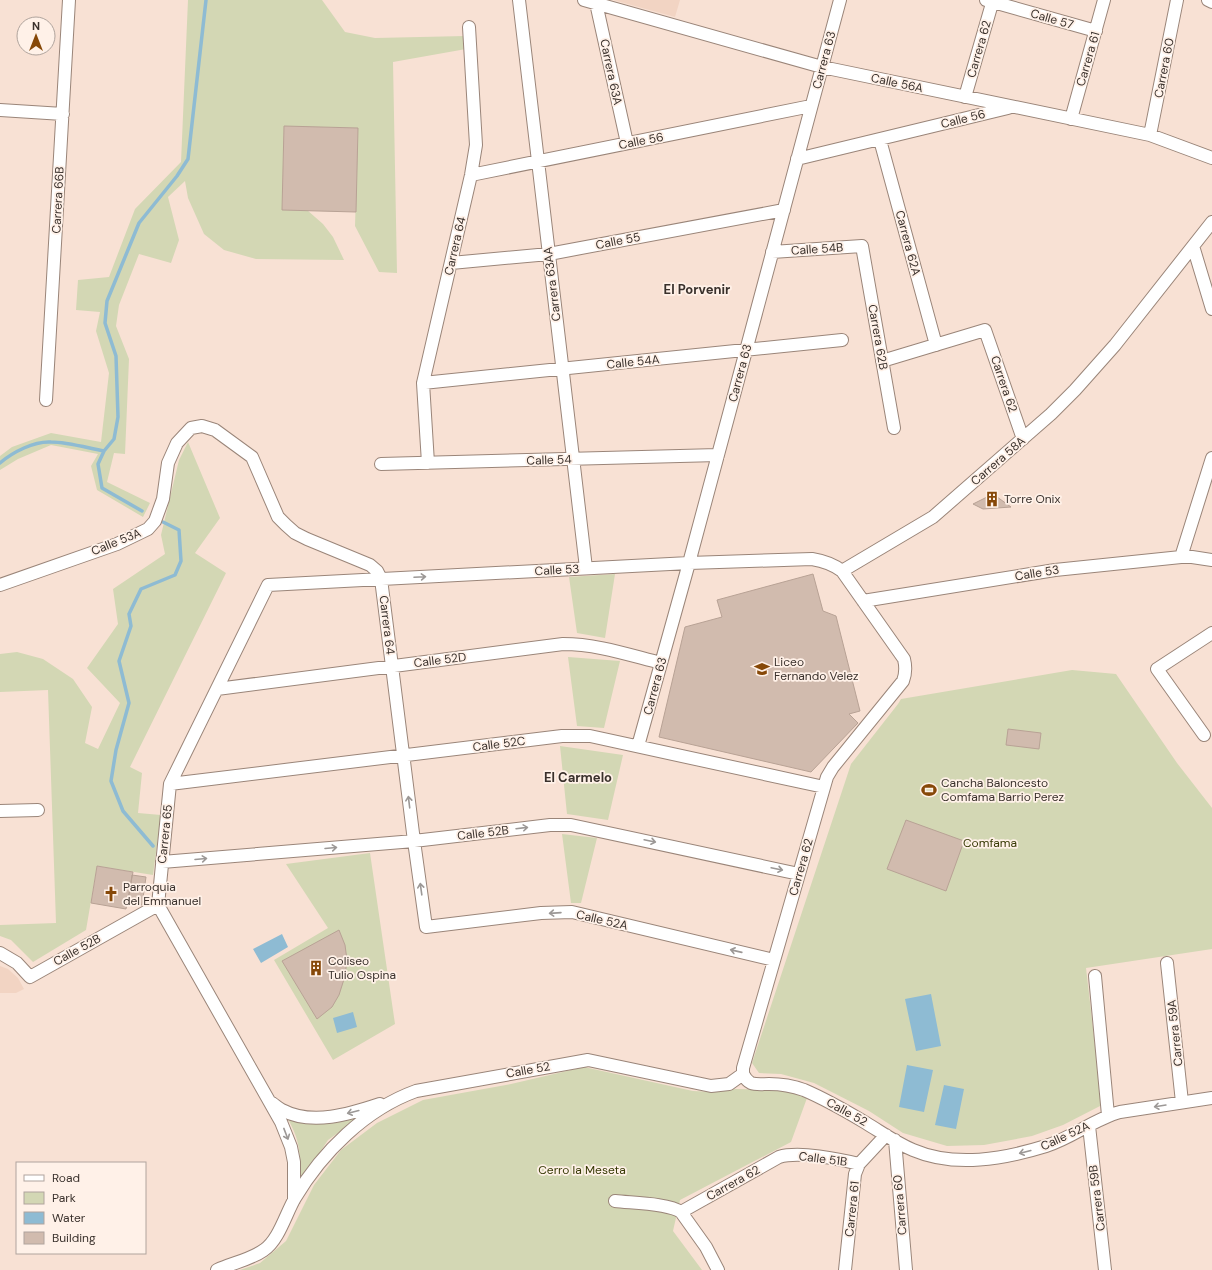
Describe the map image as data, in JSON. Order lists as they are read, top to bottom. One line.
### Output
{"streets":{"street":["Calle 57","Carrera 62","Carrera 61","Carrera 63","Carrera 60","Carrera 63A","Calle 56A","Calle 56","Carrera 66B","Calle 55","Carrera 62A","Carrera 64","Calle 54B","Carrera 63AA","Carrera 62B","Calle 54A","Calle 54","Carrera 58A","Calle 53A","Calle 53","Calle 52D","Calle 52C","Calle 52B","Carrera 65","Calle 52A","Carrera 59A","Calle 52","Calle 51B","Carrera 59B"]},"crossings":[["Calle 57","Carrera 62"],["Calle 57","Carrera 61"],["Carrera 62","Calle 56A"],["Carrera 62","Carrera 62A"],["Carrera 62","Carrera 58A"],["Carrera 62","Calle 53"],["Carrera 62","Calle 52C"],["Carrera 62","Calle 52B"],["Carrera 62","Calle 52A"],["Carrera 62","Calle 52"],["Carrera 62","Calle 51B"],["Carrera 61","Carrera 60"],["Carrera 61","Calle 56A"],["Carrera 61","Calle 52A"],["Carrera 61","Calle 52"],["Carrera 61","Calle 51B"],["Carrera 63","Calle 56A"],["Carrera 63","Calle 56"],["Carrera 63","Calle 55"],["Carrera 63","Calle 54B"],["Carrera 63","Calle 54A"],["Carrera 63","Calle 54"],["Carrera 63","Calle 53"],["Carrera 63","Calle 52D"],["Carrera 63","Calle 52C"],["Carrera 60","Calle 56A"],["Carrera 60","Calle 52A"],["Carrera 60","Calle 52"],["Carrera 63A","Calle 56A"],["Carrera 63A","Calle 56"],["Calle 56A","Calle 56"],["Calle 56","Carrera 62A"],["Calle 56","Carrera 64"],["Calle 56","Carrera 63AA"],["Calle 55","Carrera 64"],["Calle 55","Carrera 63AA"],["Carrera 64","Calle 54A"],["Carrera 64","Calle 54"],["Carrera 64","Calle 53A"],["Carrera 64","Calle 53"],["Carrera 64","Calle 52D"],["Carrera 64","Calle 52C"],["Carrera 64","Calle 52B"],["Carrera 64","Calle 52A"],["Calle 54B","Carrera 62B"],["Carrera 63AA","Calle 54A"],["Carrera 63AA","Calle 54"],["Carrera 63AA","Calle 53"],["Carrera 58A","Calle 53"],["Calle 53","Carrera 65"],["Calle 52D","Carrera 65"],["Calle 52C","Carrera 65"],["Calle 52B","Carrera 65"],["Calle 52A","Carrera 59A"],["Calle 52A","Calle 52"],["Calle 52A","Carrera 59B"]],"one_way":["Calle 52B","Calle 52A"],"districts":["El Porvenir","El Carmelo"],"parks":["Comfama","Cerro la Meseta"],"places":{"building":["Torre Onix","Coliseo Tulio Ospina"],"school or university":["Liceo Fernando Velez"],"sports":["Cancha Baloncesto Comfama Barrio Perez"],"church":["Parroquia del Emmanuel"]},"legend":["Road","Park","Water","Building"],"north":"top"}
